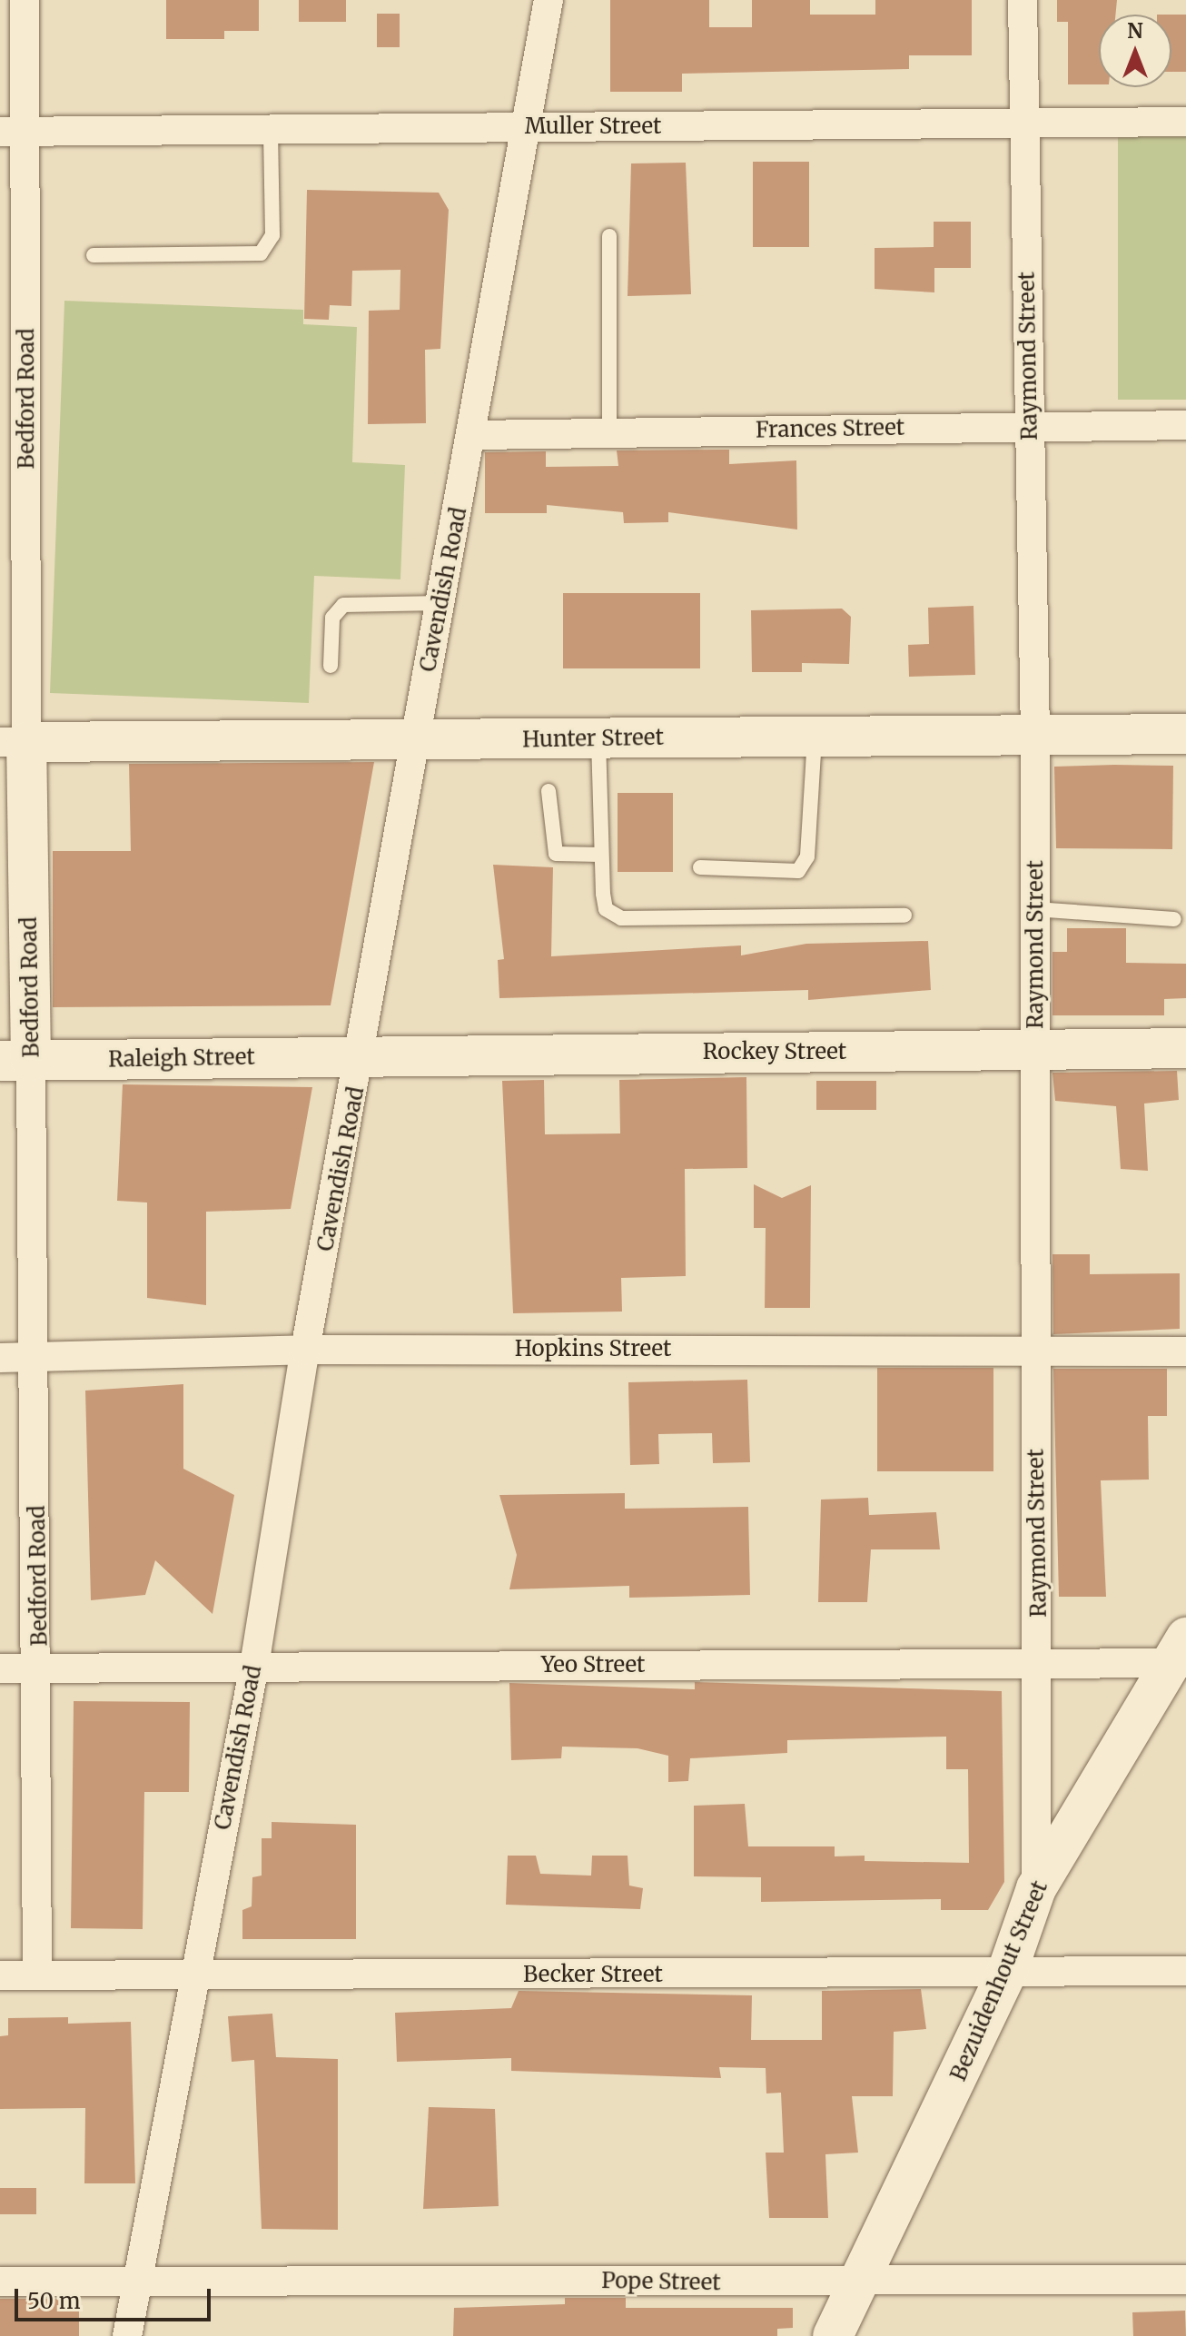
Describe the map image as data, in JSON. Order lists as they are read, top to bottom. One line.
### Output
{"streets":{"main road":["Bedford Road","Hunter Street","Rockey Street","Raleigh Street","Bezuidenhout Street"],"street":["Muller Street","Raymond Street","Frances Street","Cavendish Road","Hopkins Street","Yeo Street","Becker Street","Pope Street"]},"crossings":[["Muller Street","Raymond Street"],["Muller Street","Bedford Road"],["Muller Street","Cavendish Road"],["Raymond Street","Frances Street"],["Raymond Street","Hunter Street"],["Raymond Street","Rockey Street"],["Raymond Street","Hopkins Street"],["Raymond Street","Yeo Street"],["Raymond Street","Bezuidenhout Street"],["Bedford Road","Hunter Street"],["Bedford Road","Raleigh Street"],["Bedford Road","Hopkins Street"],["Bedford Road","Yeo Street"],["Bedford Road","Becker Street"],["Frances Street","Cavendish Road"],["Cavendish Road","Hunter Street"],["Cavendish Road","Rockey Street"],["Cavendish Road","Raleigh Street"],["Cavendish Road","Hopkins Street"],["Cavendish Road","Yeo Street"],["Cavendish Road","Becker Street"],["Cavendish Road","Pope Street"],["Rockey Street","Raleigh Street"],["Yeo Street","Bezuidenhout Street"],["Becker Street","Bezuidenhout Street"],["Bezuidenhout Street","Pope Street"]],"scale_bar":"50 m","north":"top"}
